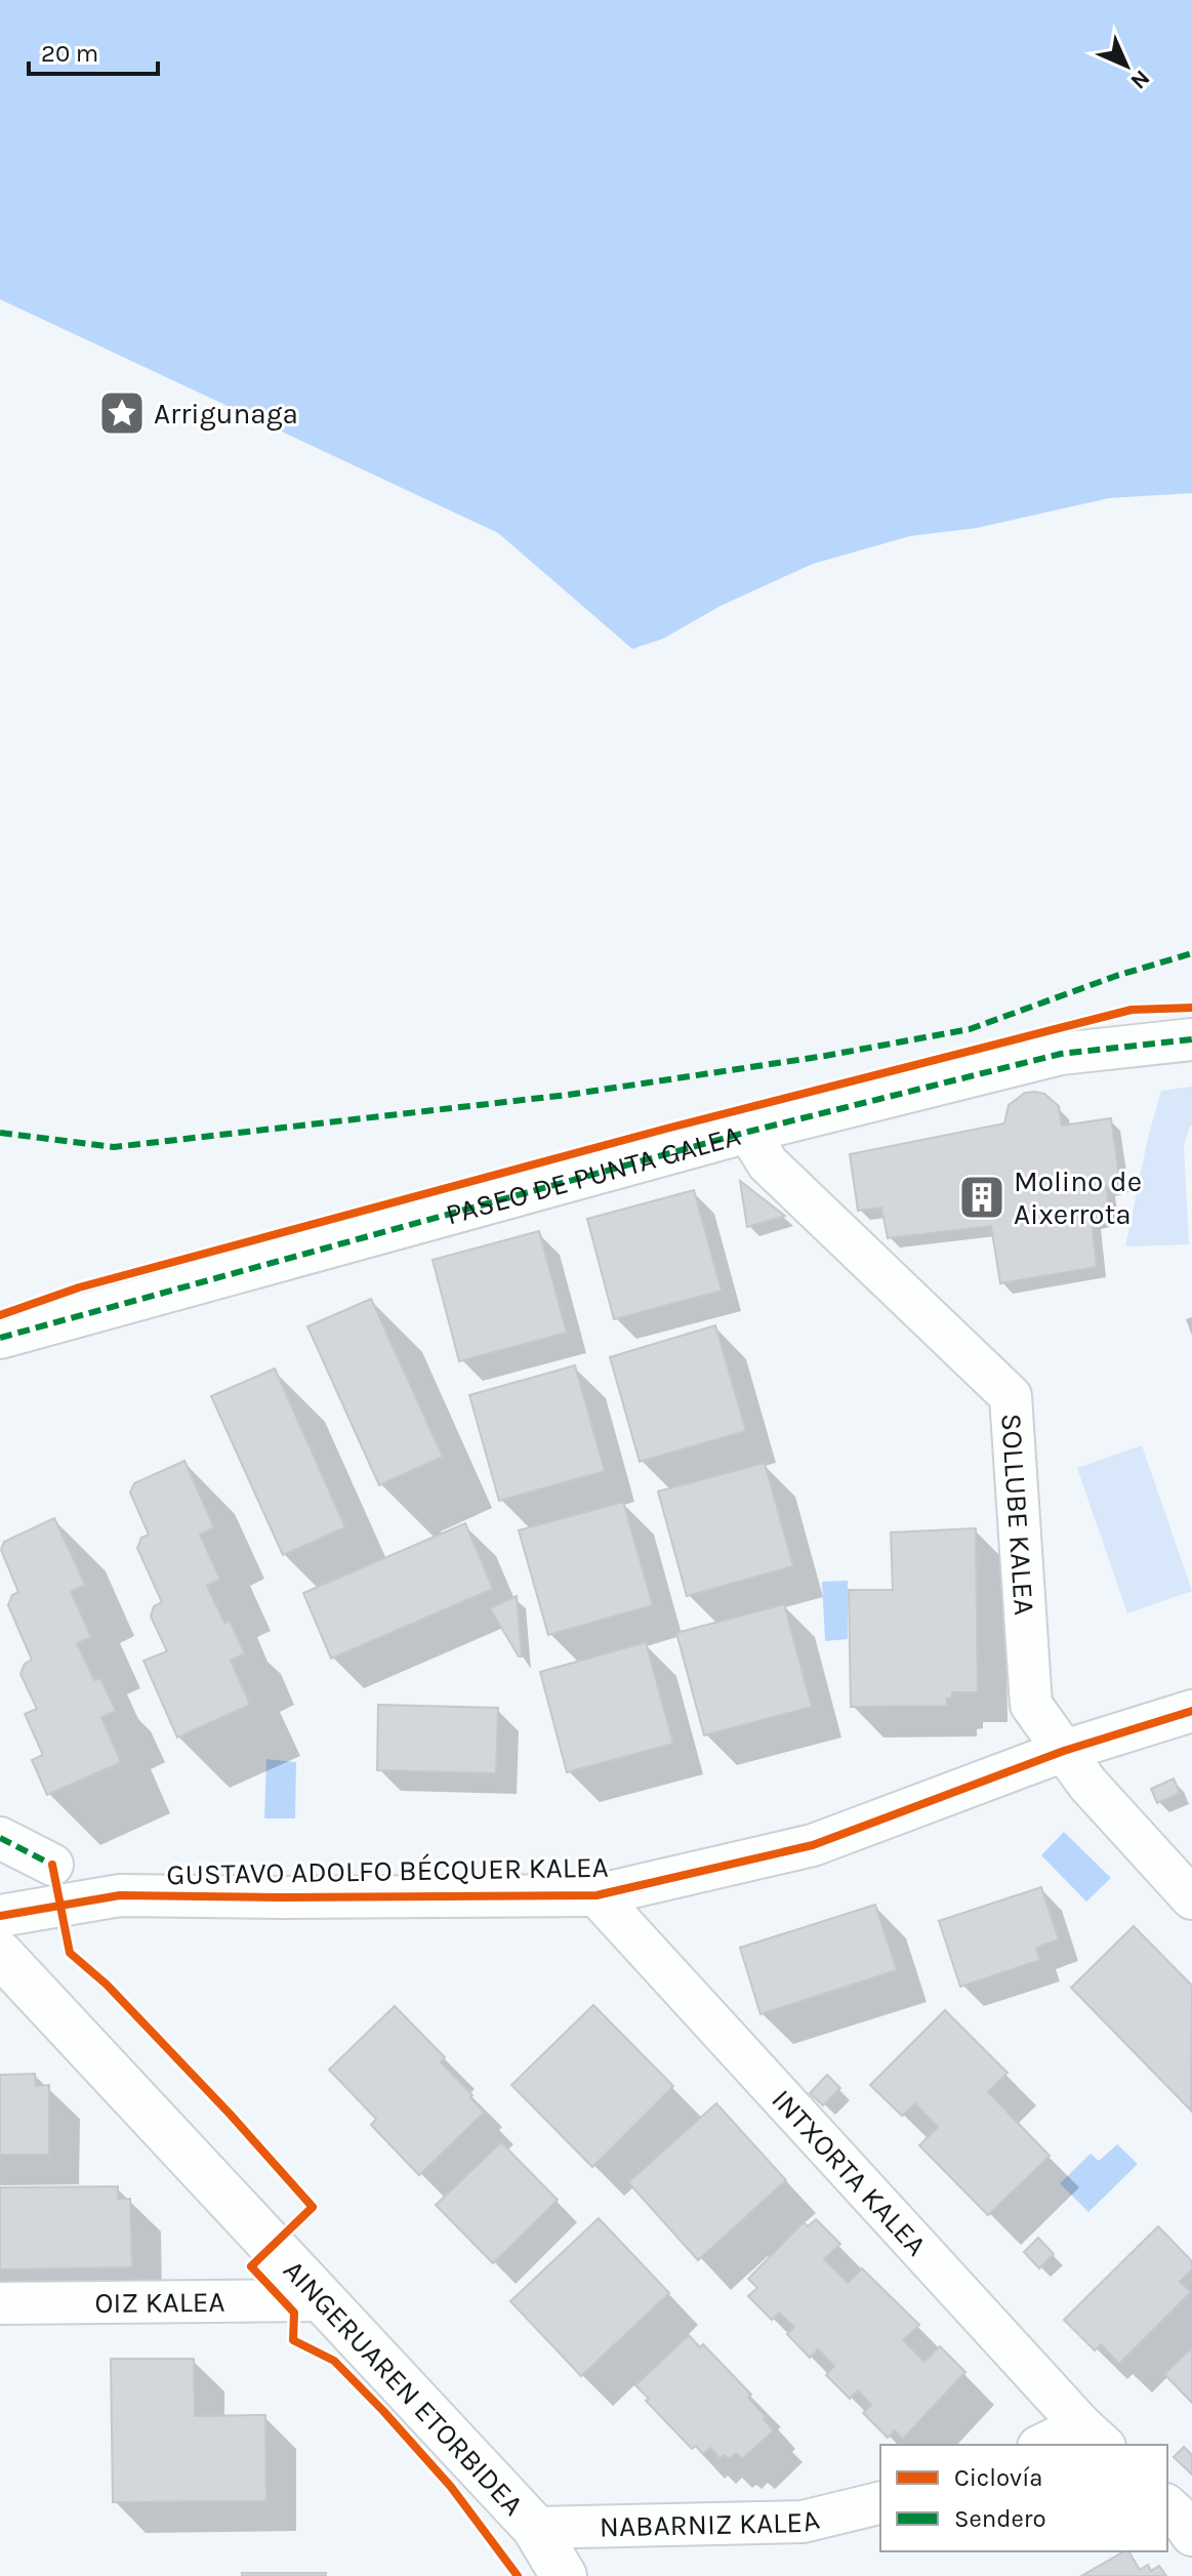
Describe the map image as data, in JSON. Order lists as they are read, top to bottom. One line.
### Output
{"streets":{"street":["PASEO DE PUNTA GALEA","SOLLUBE KALEA","GUSTAVO ADOLFO BÉCQUER KALEA","INTXORTA KALEA","OIZ KALEA","AINGERUAREN ETORBIDEA","NABARNIZ KALEA"]},"crossings":[["PASEO DE PUNTA GALEA","SOLLUBE KALEA"],["SOLLUBE KALEA","GUSTAVO ADOLFO BÉCQUER KALEA"],["GUSTAVO ADOLFO BÉCQUER KALEA","INTXORTA KALEA"],["OIZ KALEA","AINGERUAREN ETORBIDEA"],["AINGERUAREN ETORBIDEA","NABARNIZ KALEA"]],"places":{"place":["Arrigunaga"],"building":["Molino de Aixerrota"]},"legend":["Ciclovía","Sendero"],"scale_bar":"20 m","north":"bottom right"}
